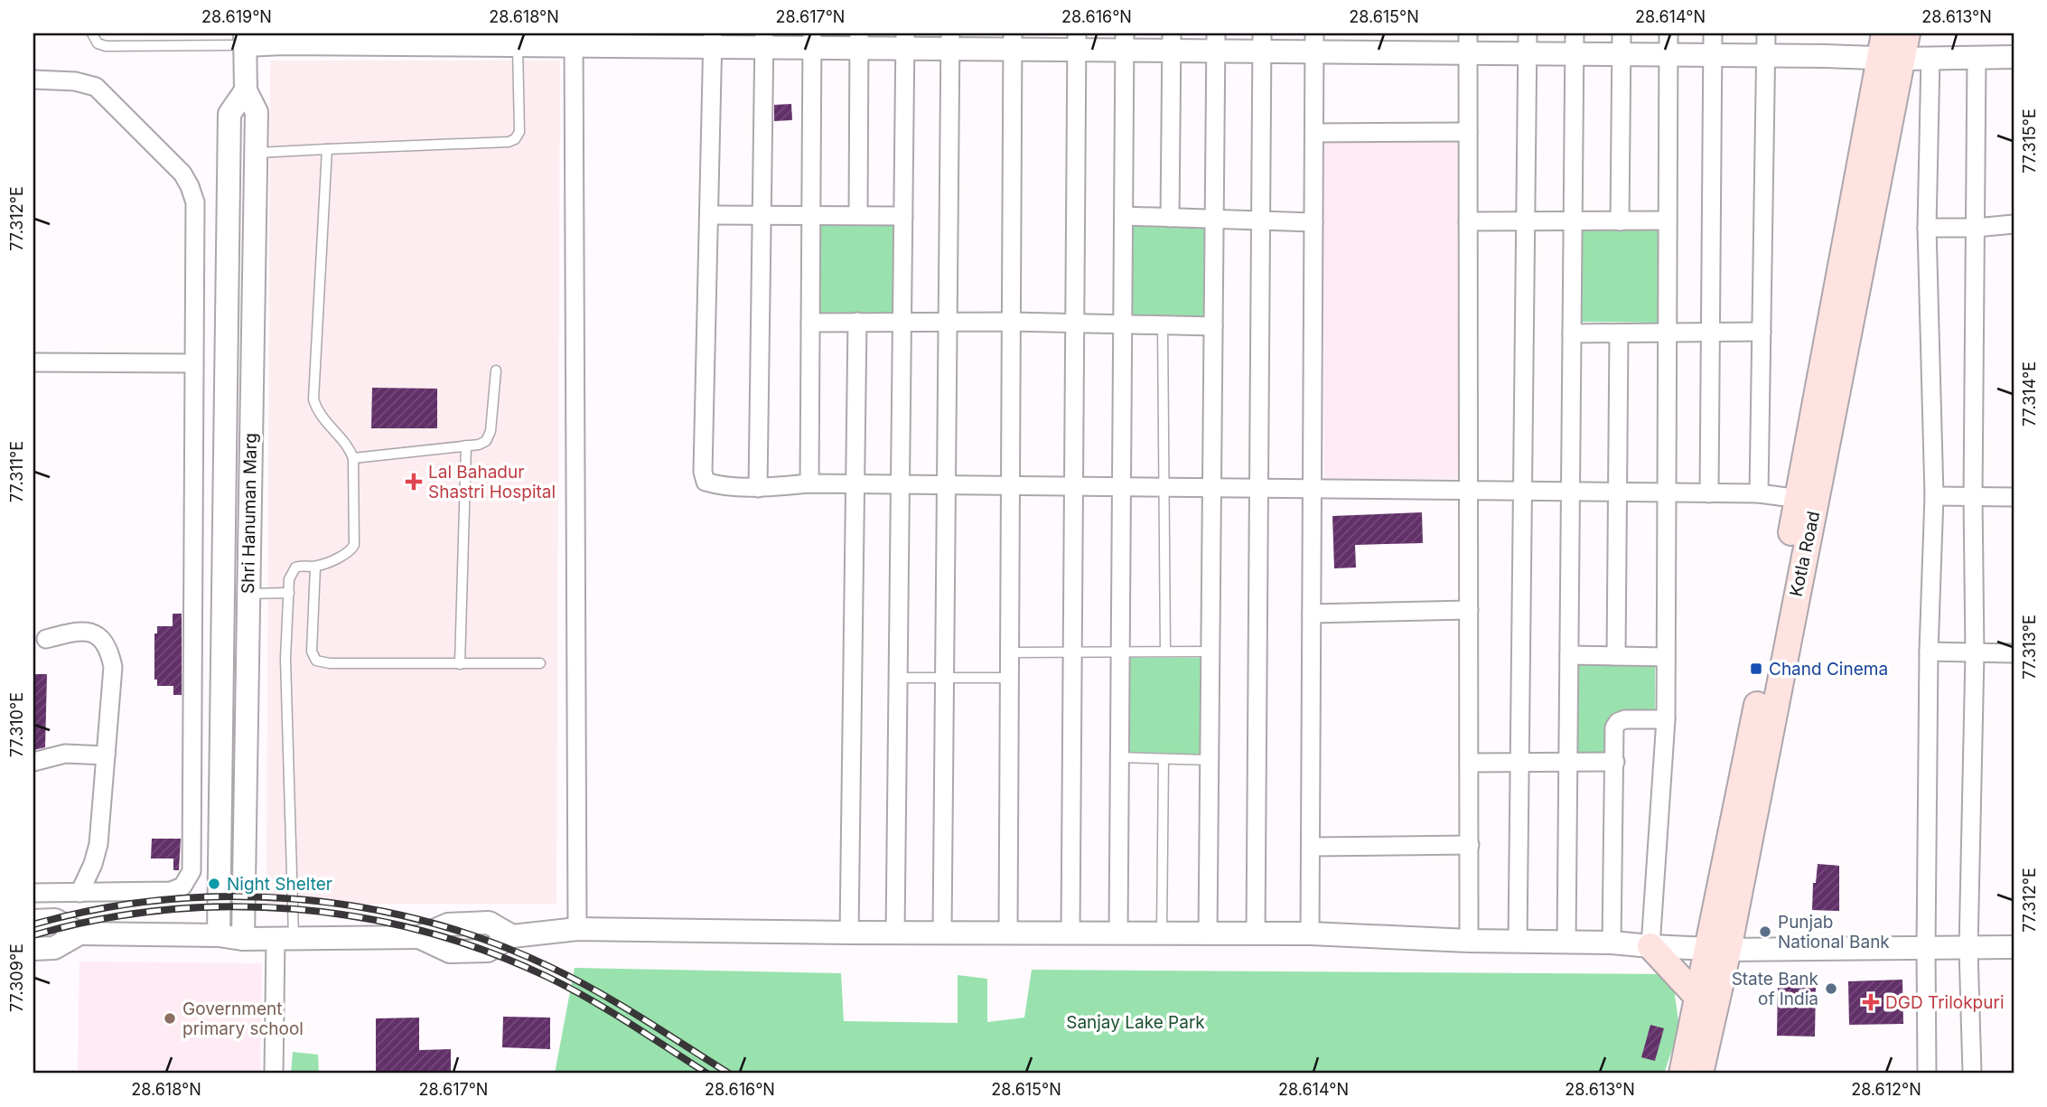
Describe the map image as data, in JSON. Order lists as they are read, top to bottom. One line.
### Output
{"streets":{"main road":["Kotla Road"],"street":["Shri Hanuman Marg"]},"parks":["Sanjay Lake Park"],"places":{"health":["Lal Bahadur Shastri Hospital","DGD Trilokpuri"],"transit":["Chand Cinema"],"other":["Night Shelter","Punjab National Bank","State Bank of India","Government primary school"]},"coordinates":["28.619°N","28.618°N","28.617°N","28.616°N","28.615°N","28.614°N","28.613°N","77.315°E","77.312°E","77.314°E","77.311°E","77.313°E","77.310°E","77.309°E","28.612°N"]}
